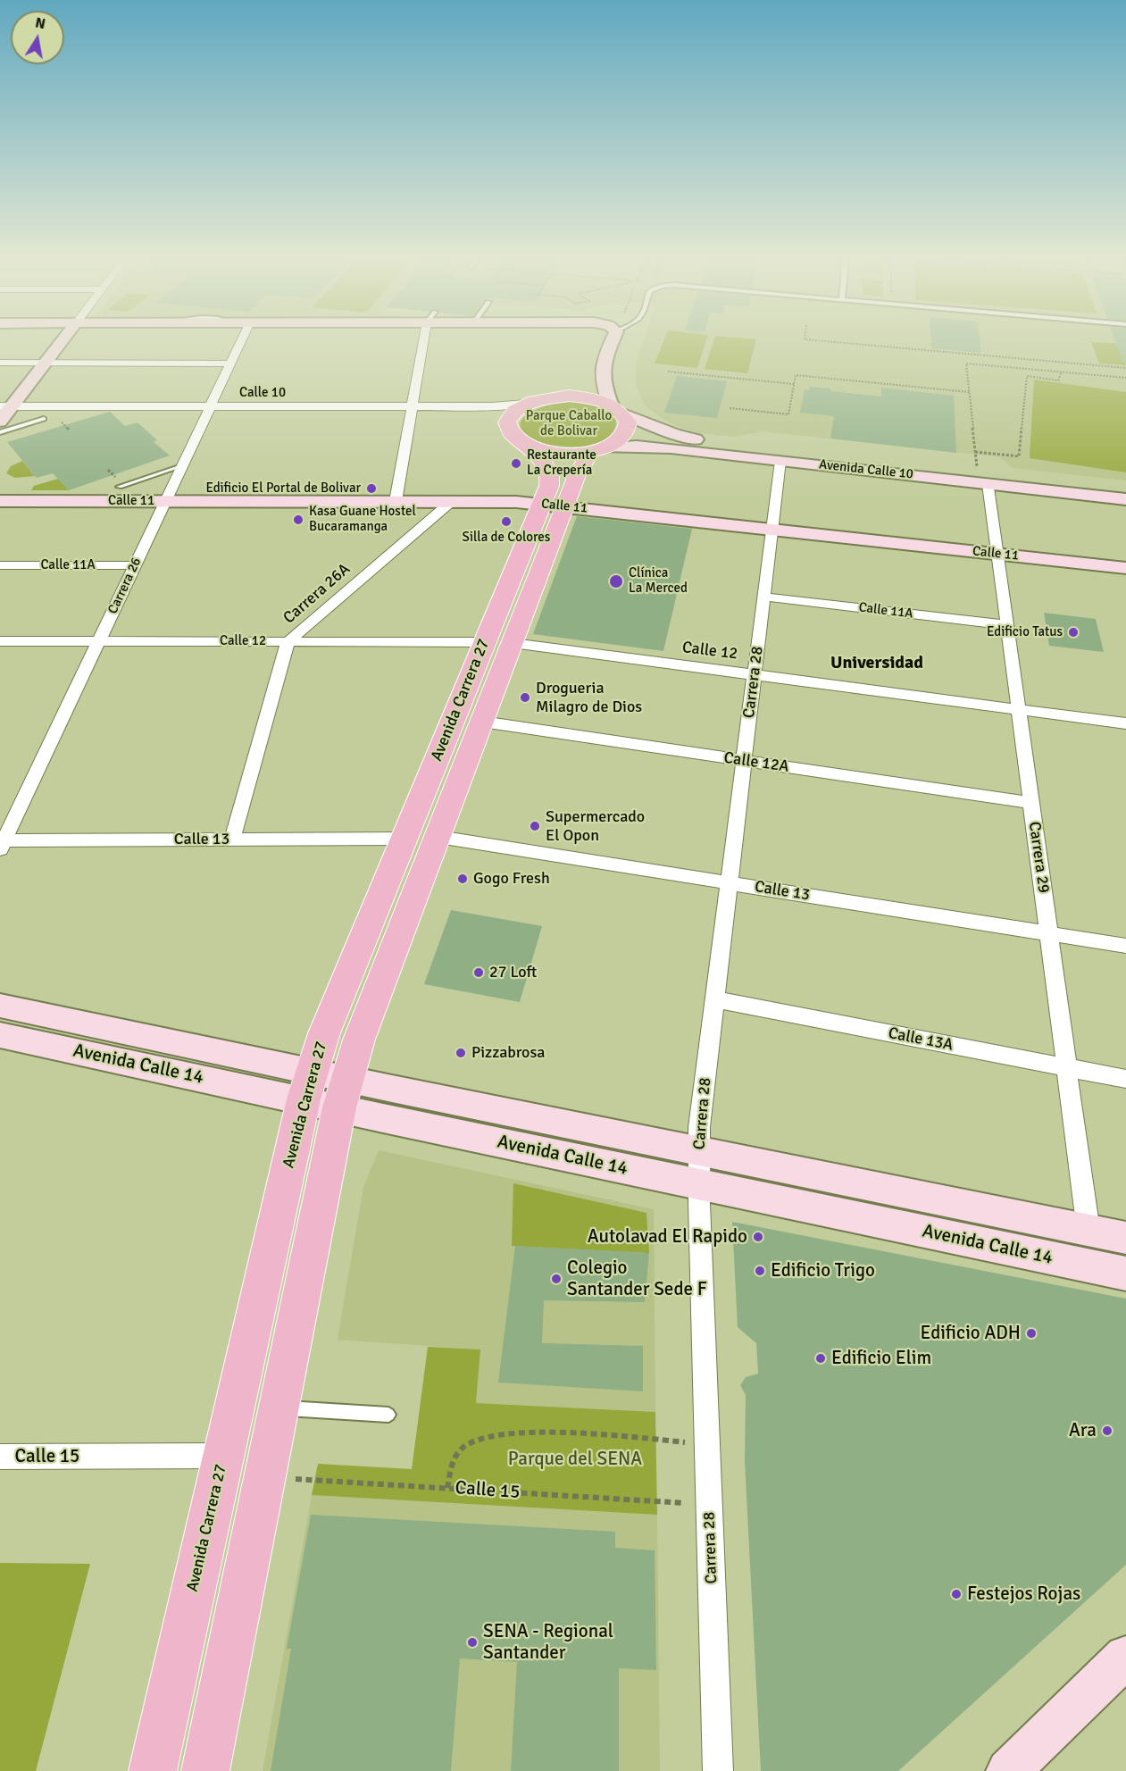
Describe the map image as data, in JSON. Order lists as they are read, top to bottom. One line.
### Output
{"streets":{"main road":["Avenida Carrera 27"],"street":["Calle 10","Avenida Calle 10","Calle 11","Calle 11A","Carrera 26","Carrera 26A","Calle 12","Carrera 28","Calle 12A","Calle 13","Carrera 29","Calle 13A","Avenida Calle 14","Calle 15"]},"crossings":[["Calle 10","Carrera 26"],["Avenida Calle 10","Carrera 28"],["Avenida Calle 10","Avenida Carrera 27"],["Avenida Calle 10","Carrera 29"],["Calle 11","Carrera 26"],["Calle 11","Carrera 26A"],["Calle 11","Carrera 28"],["Calle 11","Avenida Carrera 27"],["Calle 11","Carrera 29"],["Calle 11A","Carrera 26"],["Calle 11A","Carrera 28"],["Calle 11A","Carrera 29"],["Carrera 26","Calle 12"],["Carrera 26","Calle 13"],["Carrera 26A","Calle 12"],["Carrera 26A","Calle 13"],["Calle 12","Carrera 28"],["Calle 12","Avenida Carrera 27"],["Calle 12","Carrera 29"],["Carrera 28","Calle 12A"],["Carrera 28","Calle 13"],["Carrera 28","Calle 13A"],["Carrera 28","Avenida Calle 14"],["Carrera 28","Calle 15"],["Avenida Carrera 27","Calle 12A"],["Avenida Carrera 27","Calle 13"],["Avenida Carrera 27","Avenida Calle 14"],["Avenida Carrera 27","Calle 15"],["Calle 12A","Carrera 29"],["Calle 13","Carrera 29"],["Carrera 29","Calle 13A"],["Carrera 29","Avenida Calle 14"]],"districts":["Universidad"],"parks":["Parque Caballo de Bolivar","Parque del SENA"],"places":["Restaurante La Crepería","Edificio El Portal de Bolivar","Kasa Guane Hostel Bucaramanga","Silla de Colores","Clínica La Merced","Edificio Tatus","Drogueria Milagro de Dios","Supermercado El Opon","Gogo Fresh","27 Loft","Pizzabrosa","Autolavad El Rapido","Edificio Trigo","Colegio Santander Sede F","Edificio ADH","Edificio Elim","Ara","Festejos Rojas","SENA - Regional Santander"],"north":"top"}
